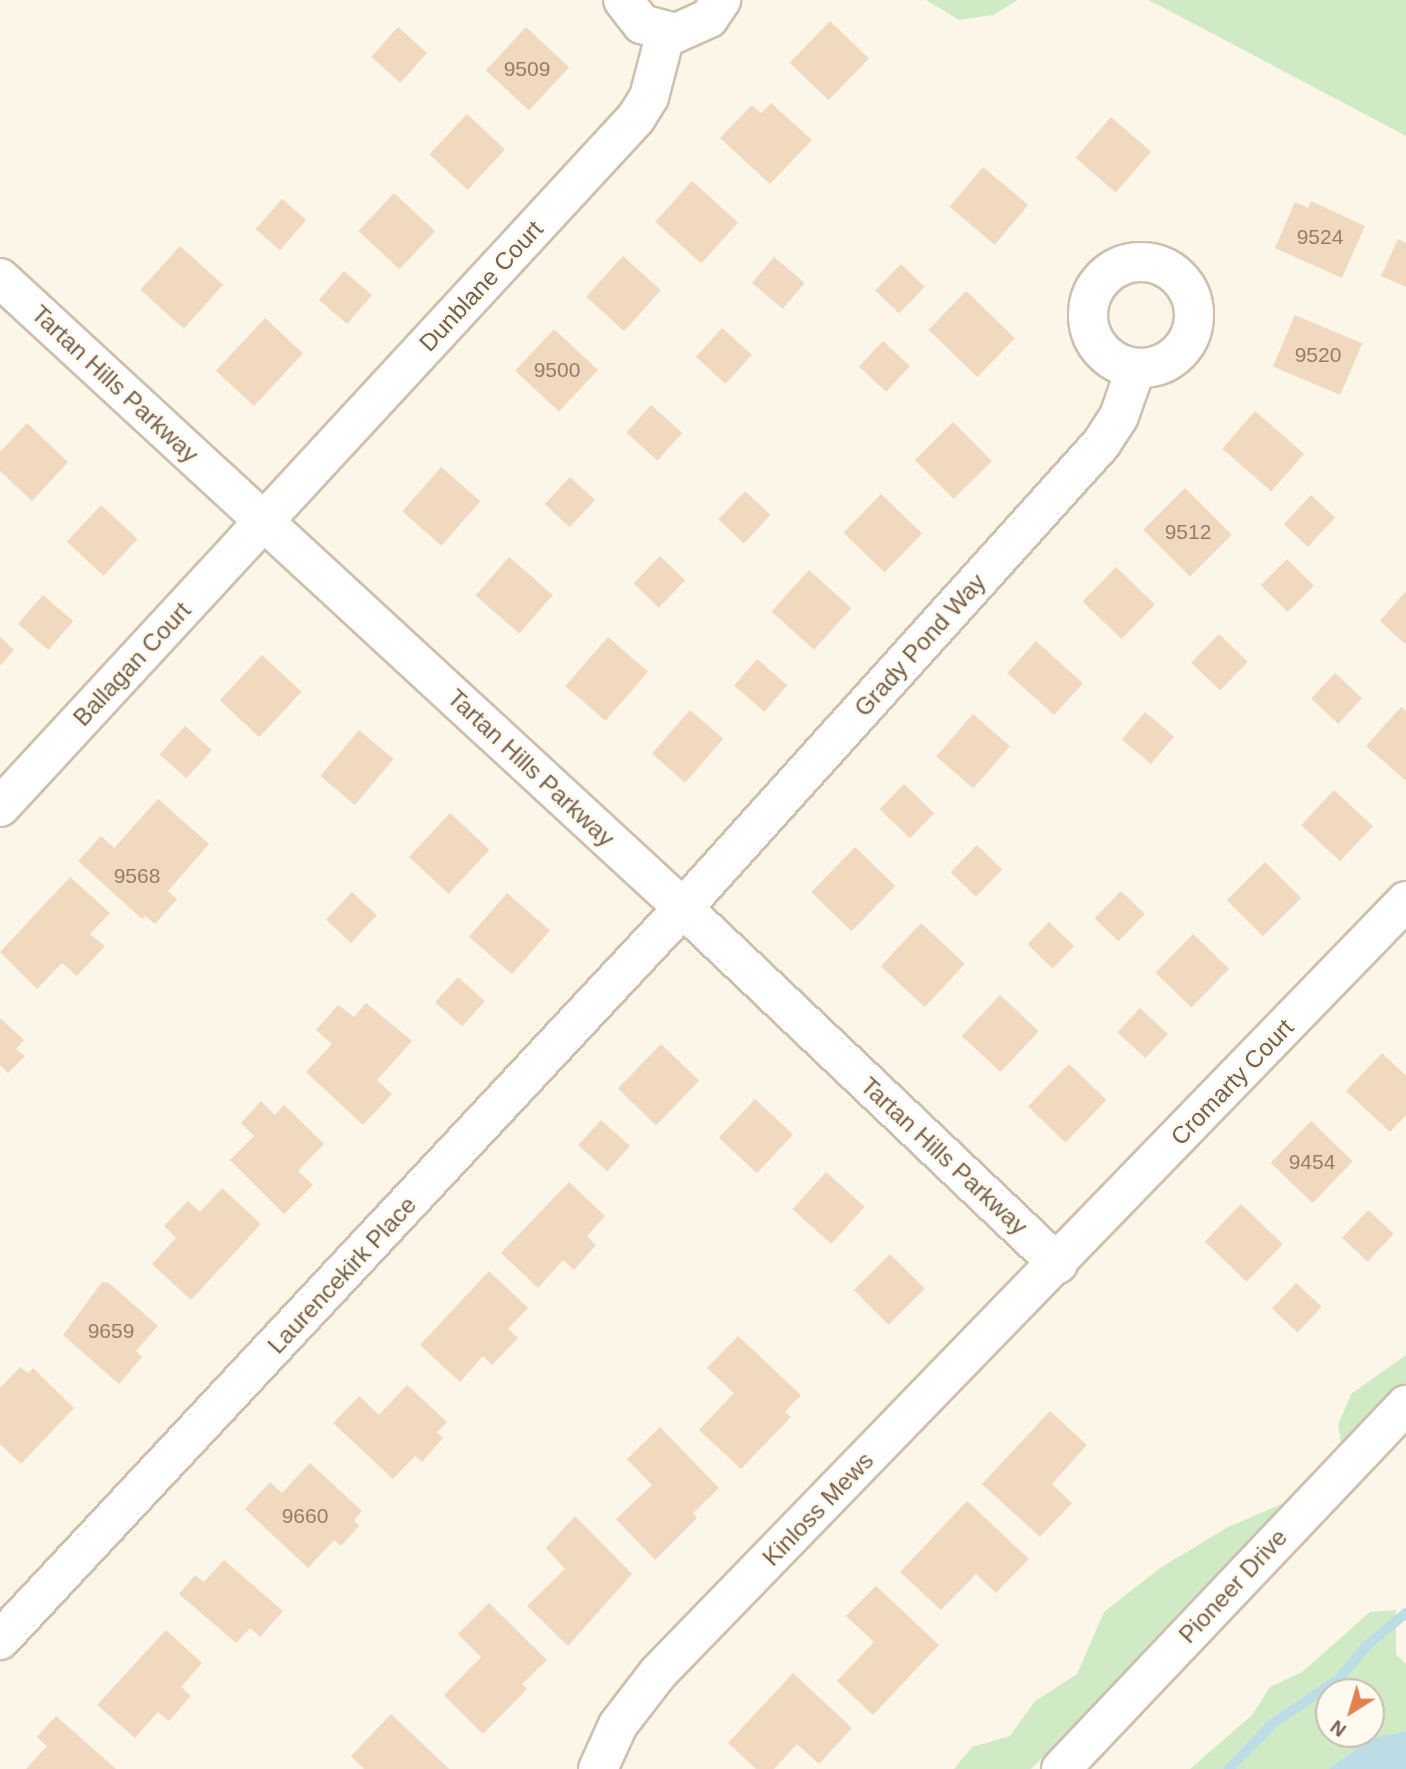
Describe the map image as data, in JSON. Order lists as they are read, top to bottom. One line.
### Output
{"streets":{"street":["Dunblane Court","Tartan Hills Parkway","Grady Pond Way","Ballagan Court","Cromarty Court","Laurencekirk Place","Kinloss Mews","Pioneer Drive"]},"crossings":[["Dunblane Court","Tartan Hills Parkway"],["Dunblane Court","Ballagan Court"],["Tartan Hills Parkway","Grady Pond Way"],["Tartan Hills Parkway","Ballagan Court"],["Tartan Hills Parkway","Cromarty Court"],["Tartan Hills Parkway","Laurencekirk Place"],["Tartan Hills Parkway","Kinloss Mews"],["Grady Pond Way","Laurencekirk Place"],["Cromarty Court","Kinloss Mews"]],"house_numbers":["9509","9524","9520","9500","9512","9568","9454","9659","9660"],"north":"bottom left"}
